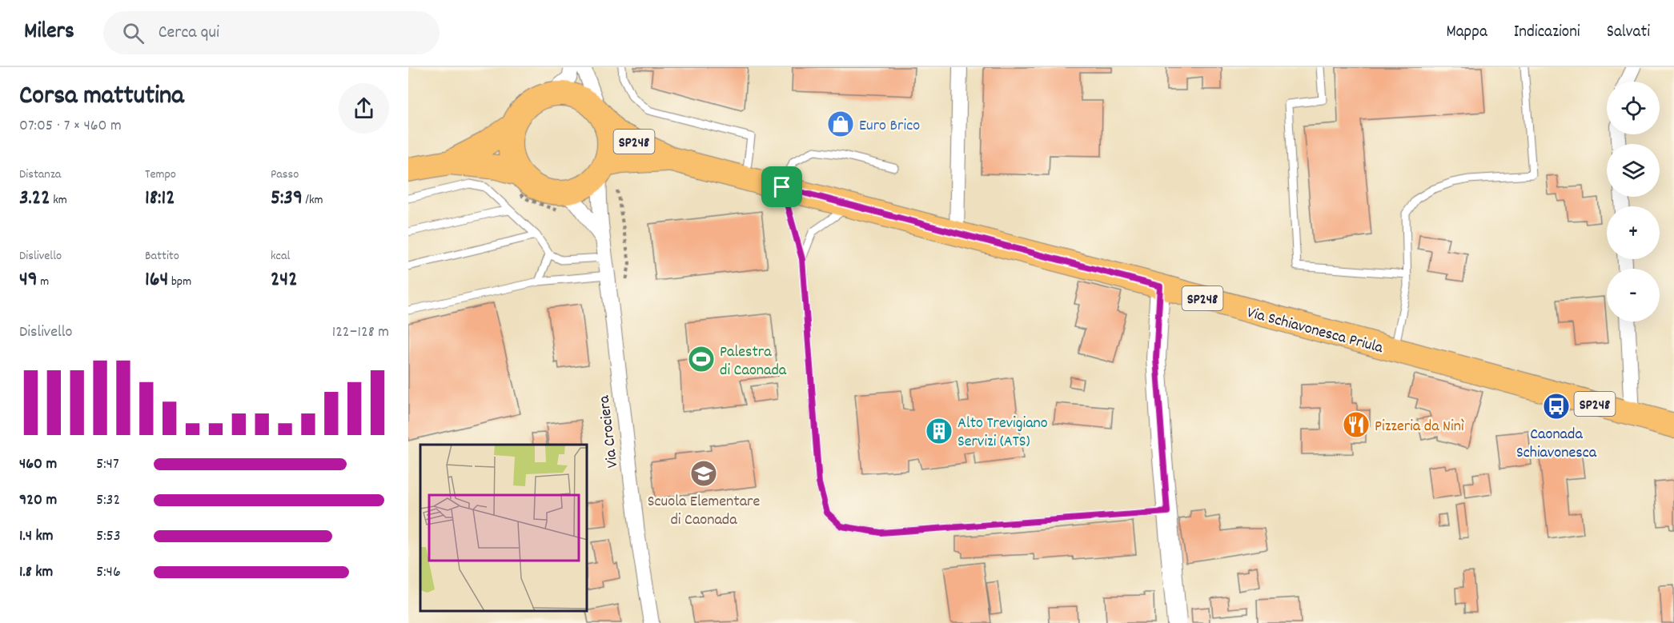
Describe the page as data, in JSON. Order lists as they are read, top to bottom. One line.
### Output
{"streets":{"main road":["SP248","Via Schiavonesca Priula"],"street":["Via Crociera"]},"crossings":[["Via Schiavonesca Priula","Via Crociera"]],"places":{"shop":["Euro Brico"],"sports":["Palestra di Caonada"],"bus stop":["Caonada Schiavonesca"],"restaurant":["Pizzeria da Ninì"],"building":["Alto Trevigiano Servizi (ATS)"],"school or university":["Scuola Elementare di Caonada"]},"page":{"header":"Milers","search":"Cerca qui","nav":["Mappa","Indicazioni","Salvati"],"heading":["Corsa mattutina","07:05 · 7 × 460 m"],"map_buttons":["+","−"],"stats":[["Distanza","3.22 km"],["Tempo","18:12"],["Passo","5:39 /km"],["Dislivello","49 m"],["Battito","164 bpm"],["kcal","242"]],"chart":["Dislivello","122–128 m"],"list":[{"name":"460 m","note":"5:47"},{"name":"920 m","note":"5:32"},{"name":"1.4 km","note":"5:53"},{"name":"1.8 km","note":"5:46"}]}}
